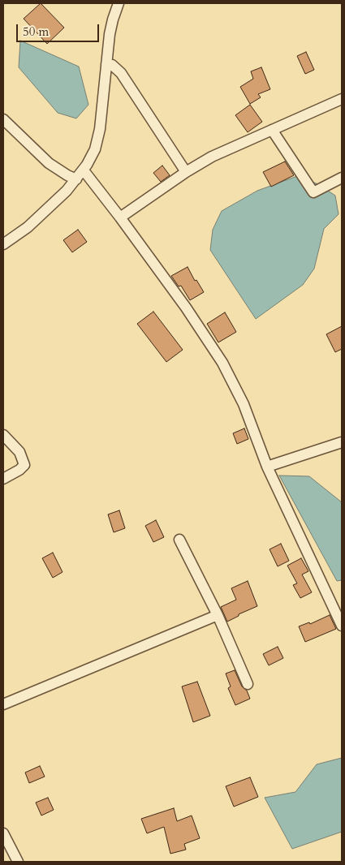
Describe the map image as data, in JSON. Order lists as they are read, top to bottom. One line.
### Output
{"scale_bar":"50 m"}
